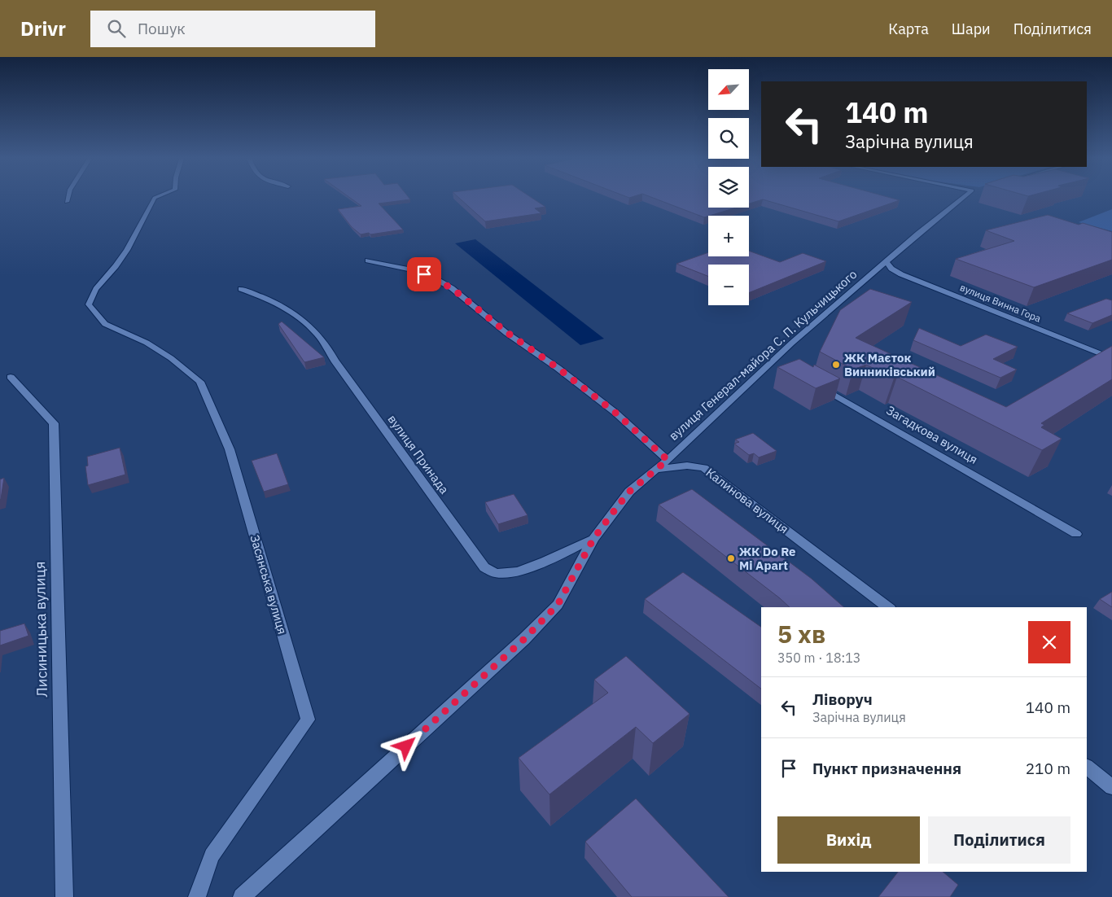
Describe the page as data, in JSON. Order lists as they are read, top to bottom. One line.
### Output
{"streets":{"street":["вулиця Винна Гора","вулиця Генерал-майора С. П. Кульчицького","Загадкова вулиця","вулиця Принада","Калинова вулиця","Засянська вулиця","Лисиницька вулиця"]},"crossings":[["вулиця Винна Гора","вулиця Генерал-майора С. П. Кульчицького"],["вулиця Генерал-майора С. П. Кульчицького","вулиця Принада"],["вулиця Генерал-майора С. П. Кульчицького","Калинова вулиця"]],"places":["ЖК Маєток Винниківський","ЖК Do Re Mi Apart"],"north":"bottom left","page":{"header":"Drivr","search":"Пошук","nav":["Карта","Шари","Поділитися"],"map_buttons":["+","−"],"turn":["140 m","Зарічна вулиця"],"heading":["5 хв","350 m · 18:13"],"list":[{"name":"Ліворуч","note":"Зарічна вулиця","value":"140 m"},{"name":"Пункт призначення","value":"210 m"}],"buttons":["Вихід","Поділитися"]}}
